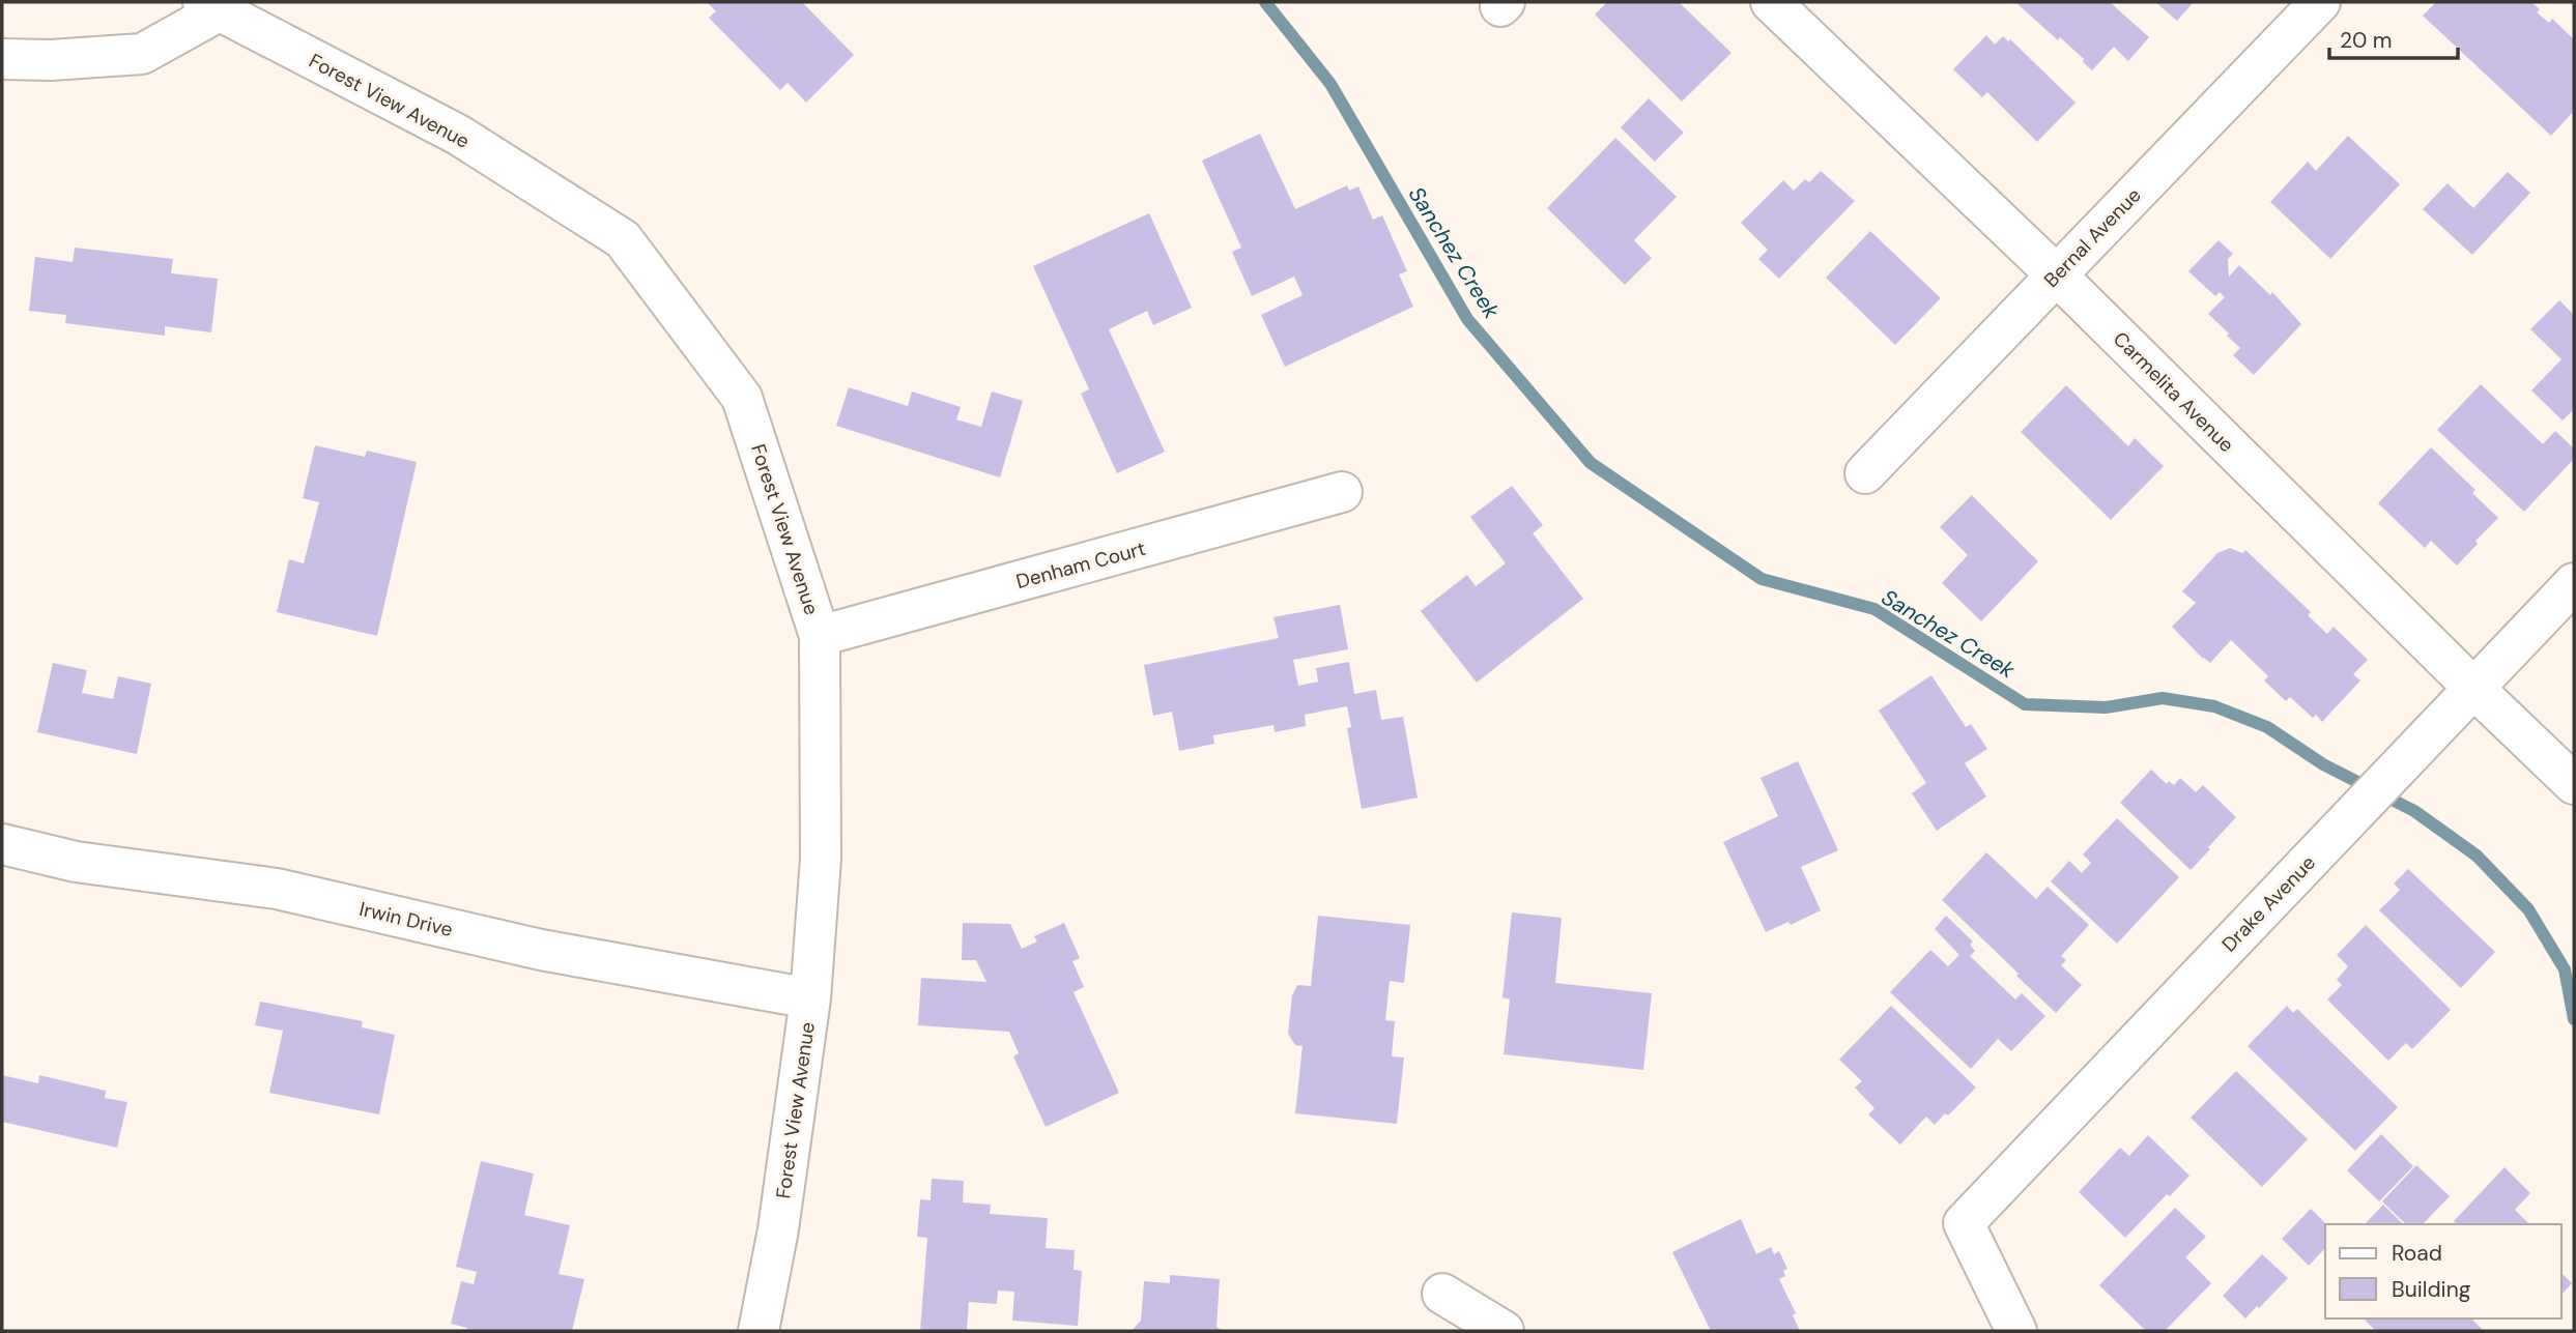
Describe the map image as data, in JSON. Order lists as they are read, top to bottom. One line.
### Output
{"streets":{"street":["Forest View Avenue","Bernal Avenue","Carmelita Avenue","Denham Court","Drake Avenue","Irwin Drive"]},"crossings":[["Forest View Avenue","Denham Court"],["Forest View Avenue","Irwin Drive"],["Bernal Avenue","Carmelita Avenue"],["Carmelita Avenue","Drake Avenue"]],"water":["Sanchez Creek"],"legend":["Road","Building"],"scale_bar":"20 m"}
